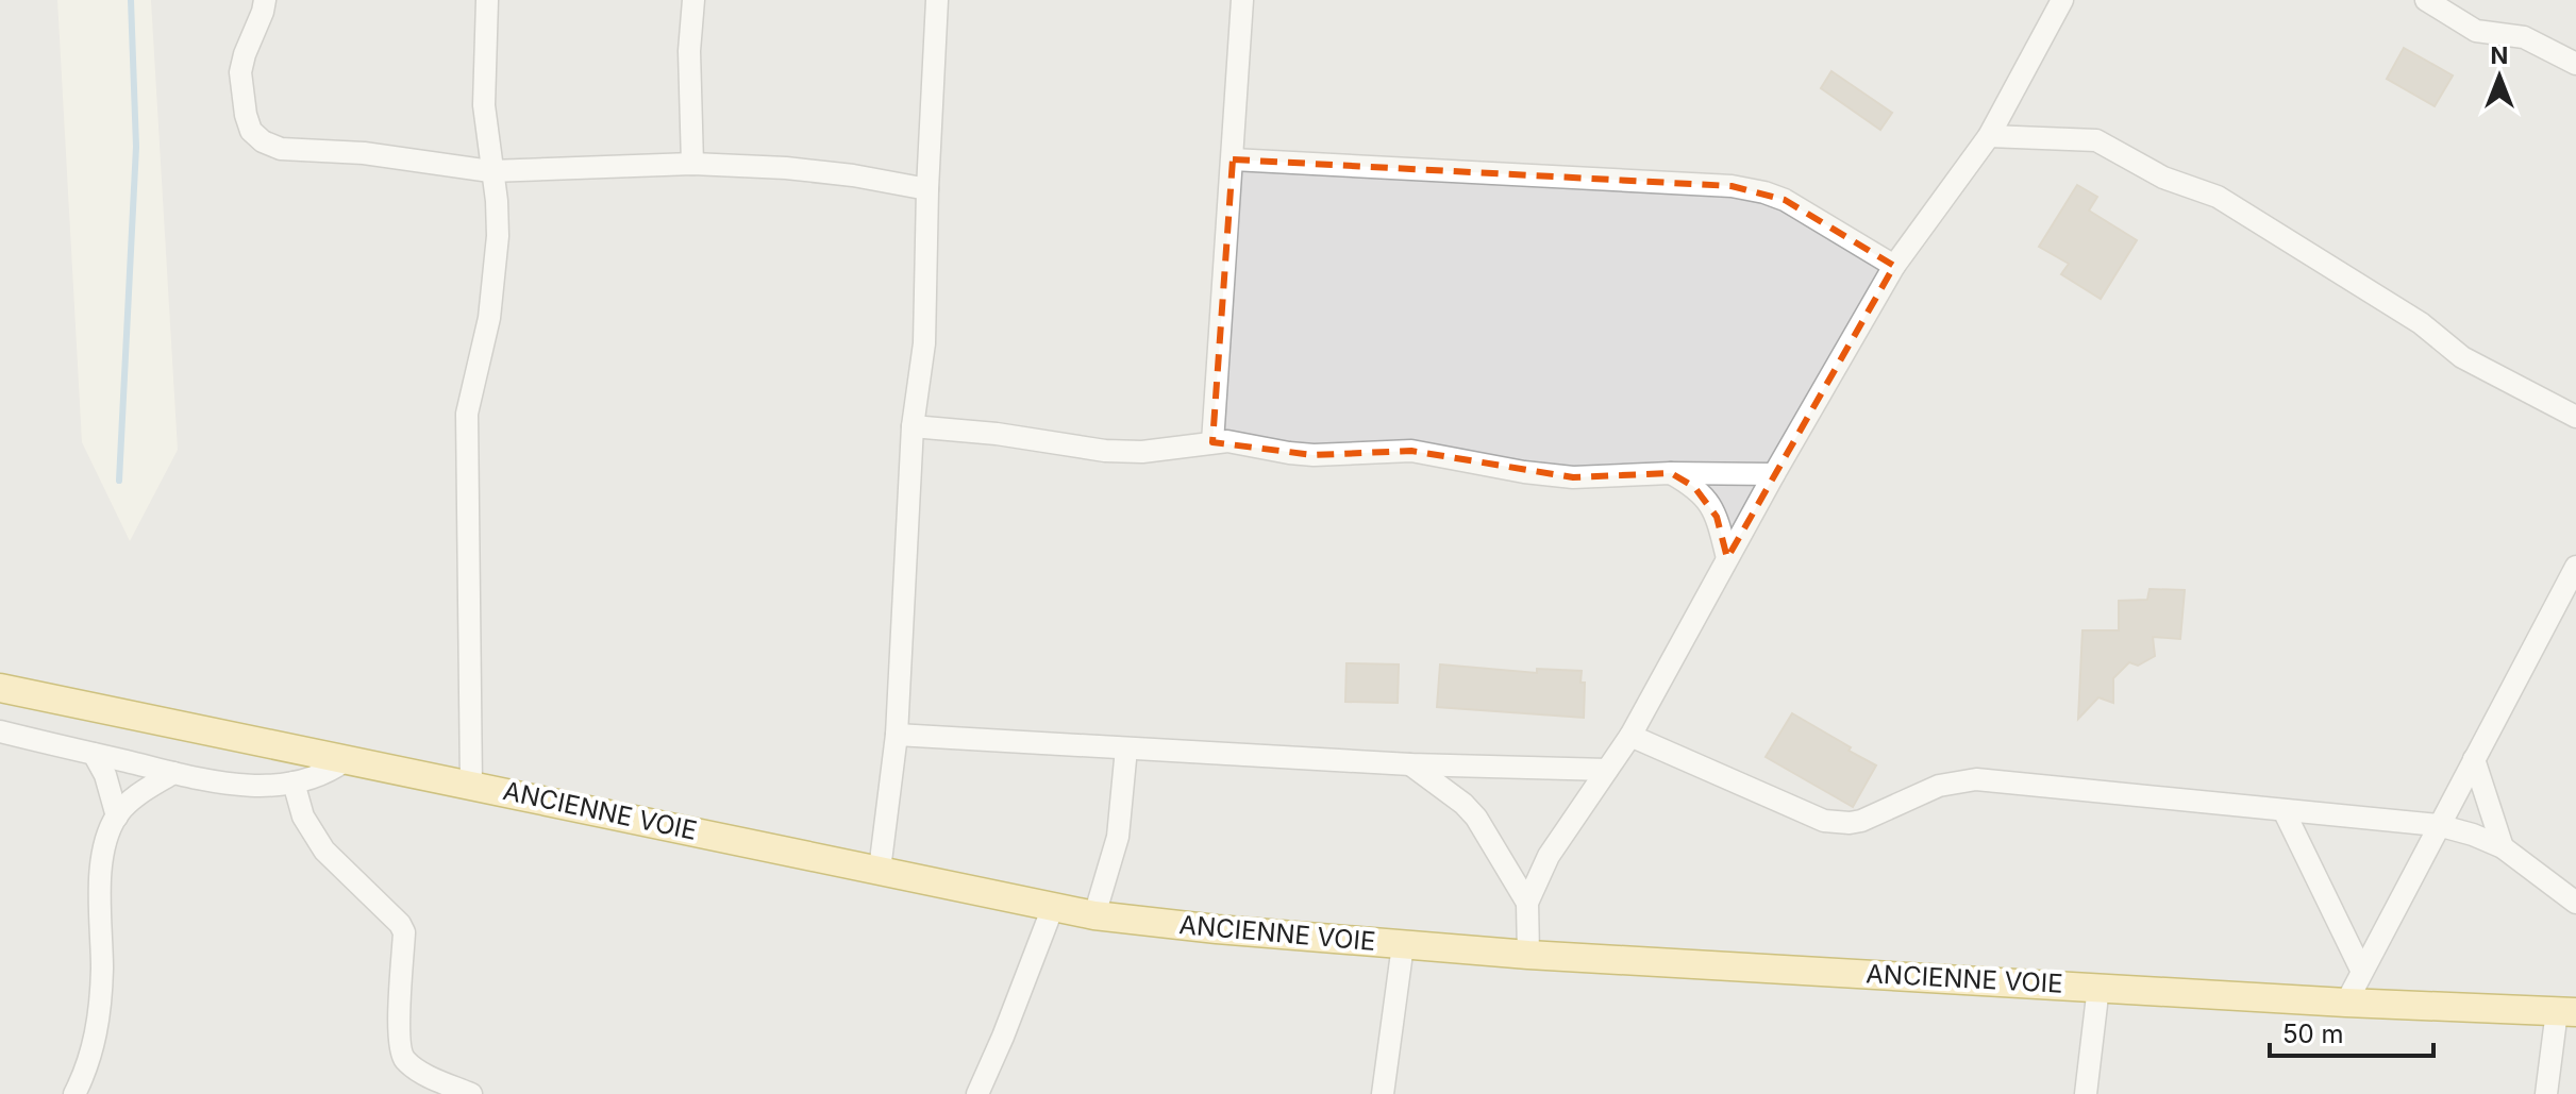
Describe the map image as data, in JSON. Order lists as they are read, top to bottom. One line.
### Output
{"streets":{"main road":["ANCIENNE VOIE"]},"scale_bar":"50 m","north":"top"}
